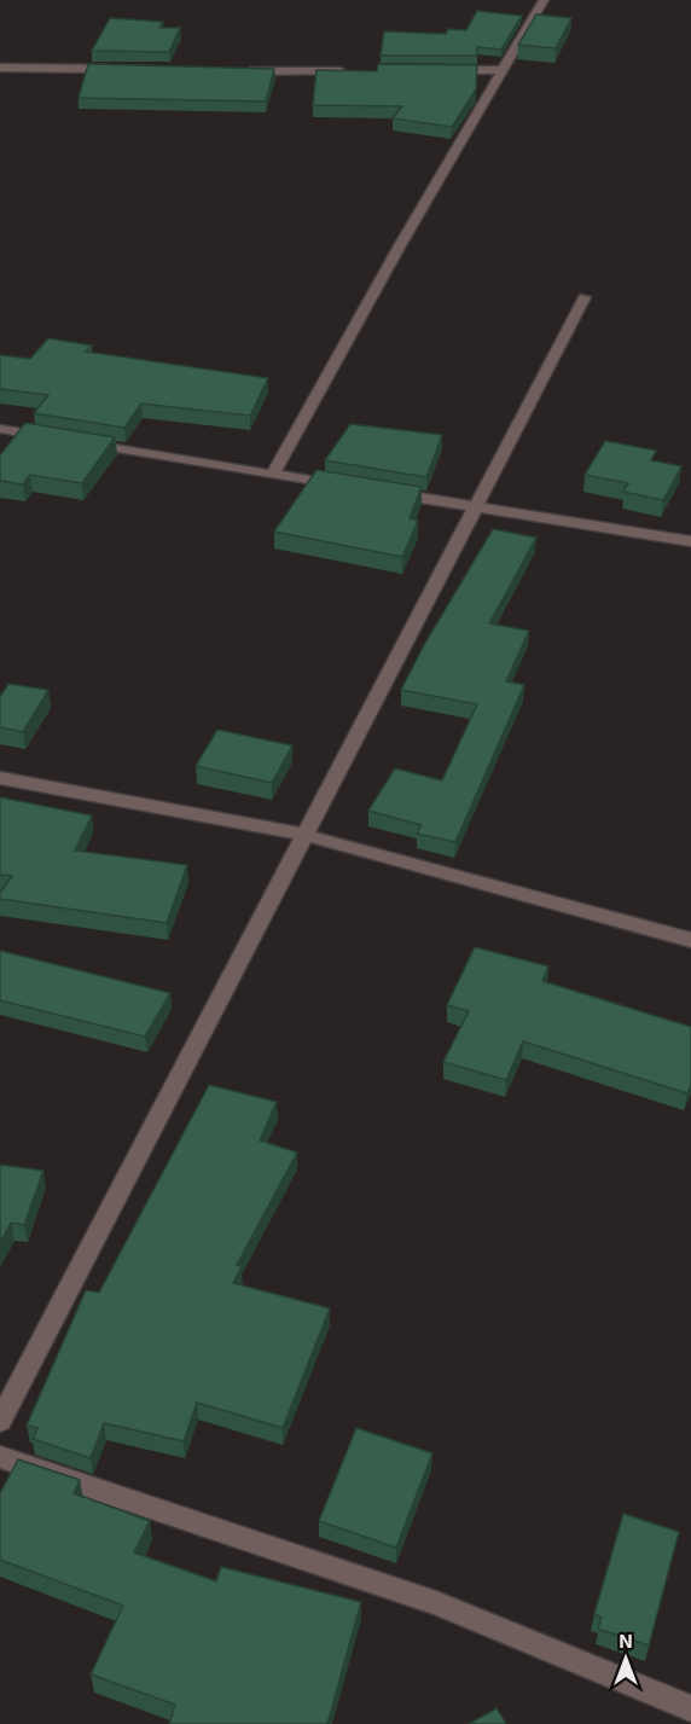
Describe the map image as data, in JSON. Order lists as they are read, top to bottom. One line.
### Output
{"north":"top"}
